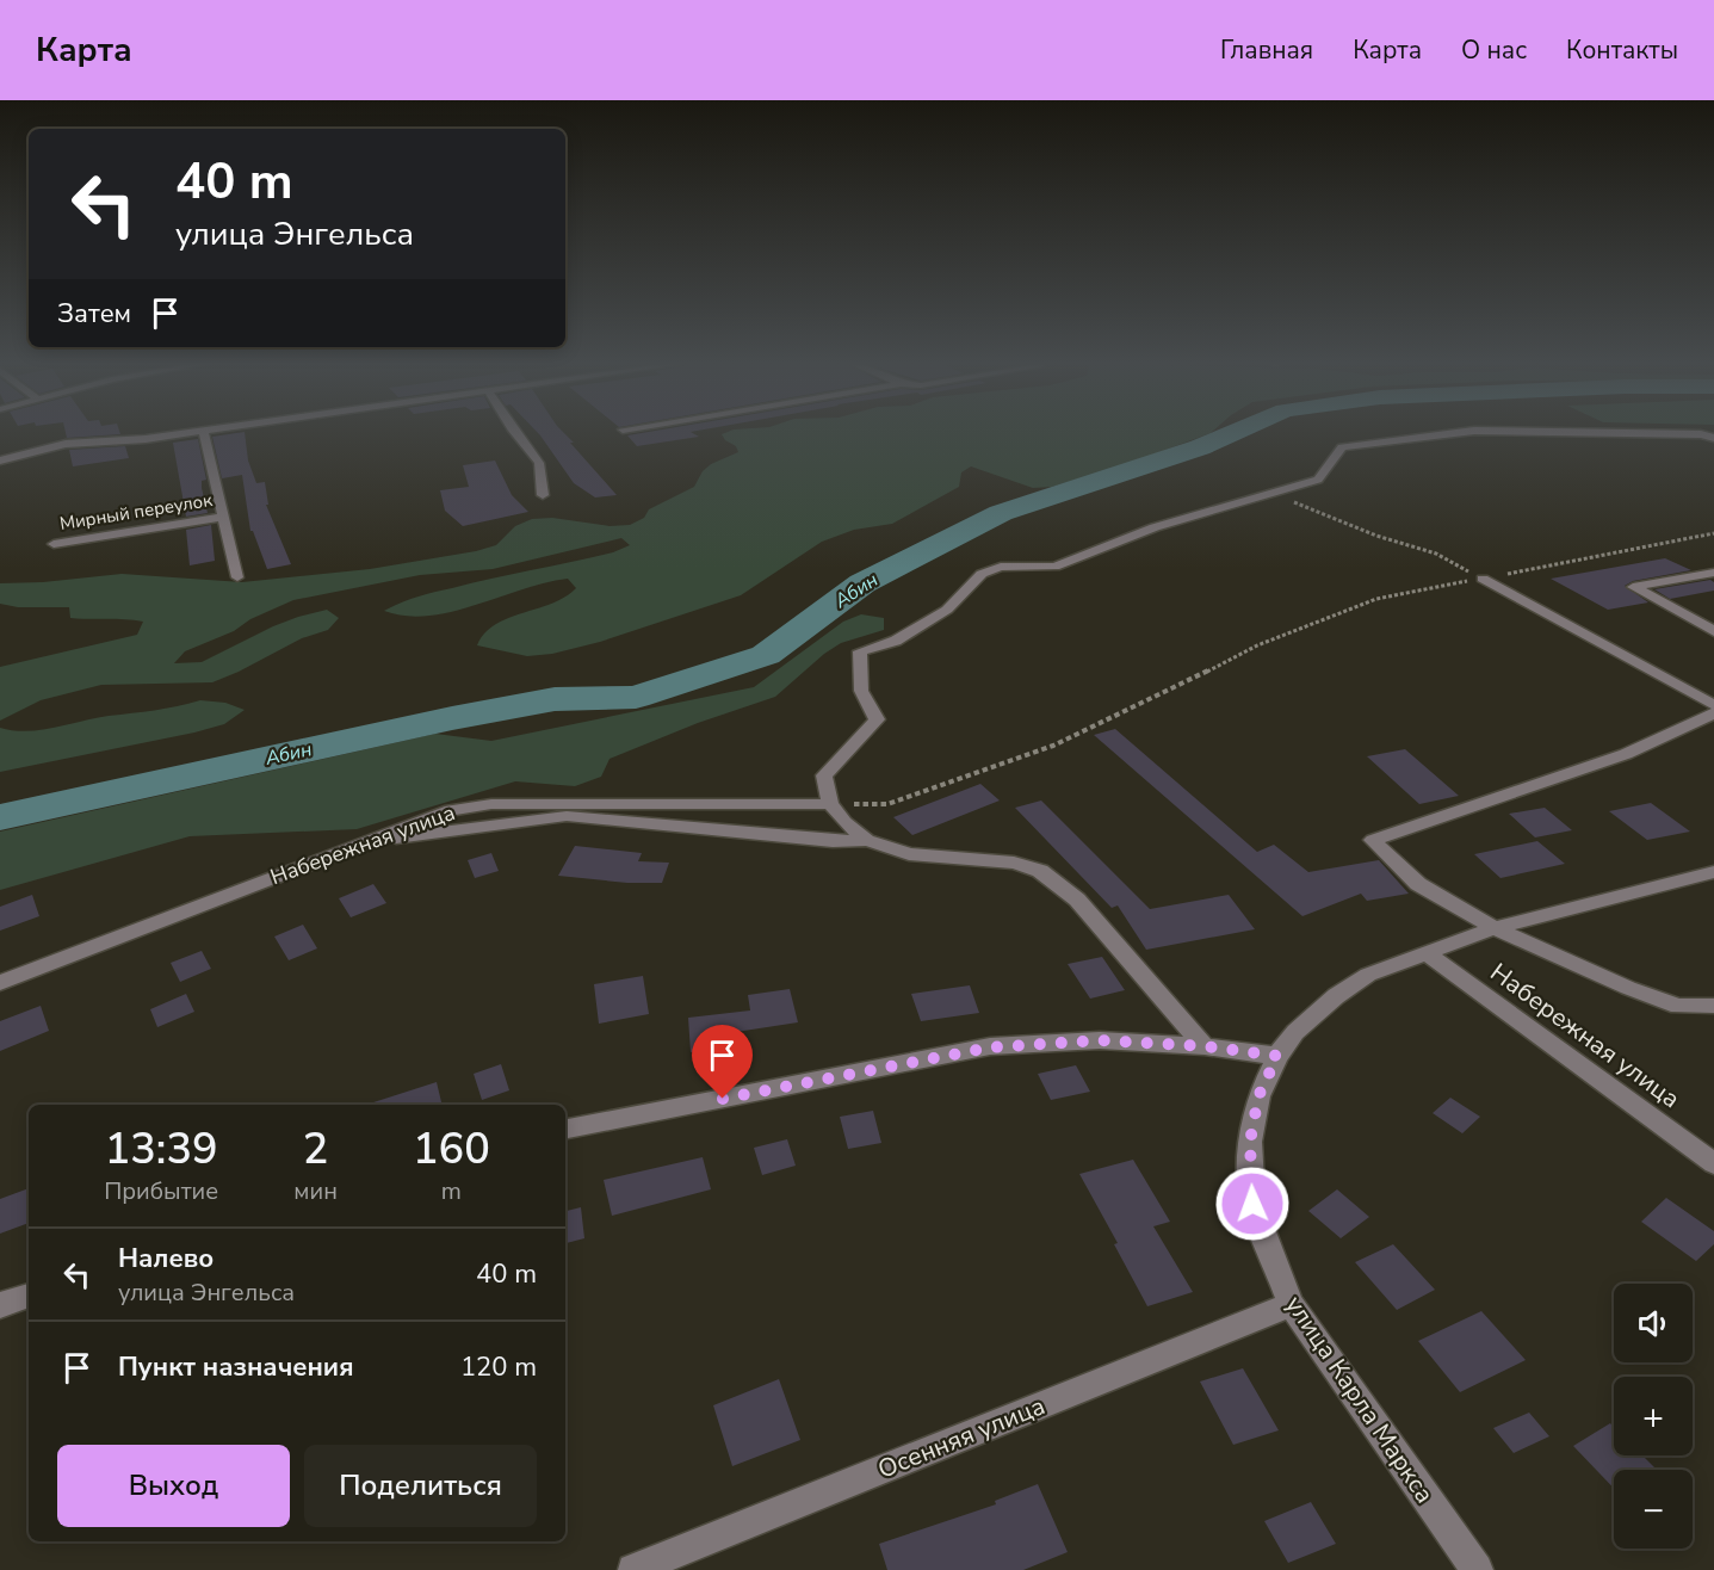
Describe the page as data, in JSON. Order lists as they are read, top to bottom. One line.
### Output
{"streets":{"street":["Мирный переулок","Набережная улица","улица Карла Маркса","Осенняя улица"]},"crossings":[["Набережная улица","улица Карла Маркса"],["улица Карла Маркса","Осенняя улица"]],"water":["Абин"],"page":{"header":"Карта","nav":["Главная","Карта","О нас","Контакты"],"turn":["40 m","улица Энгельса"],"then":"Затем","eta":["13:39","Прибытие","2","мин","160","m"],"list":[{"name":"Налево","note":"улица Энгельса","value":"40 m"},{"name":"Пункт назначения","value":"120 m"}],"map_buttons":["+","−"],"buttons":["Выход","Поделиться"]}}
